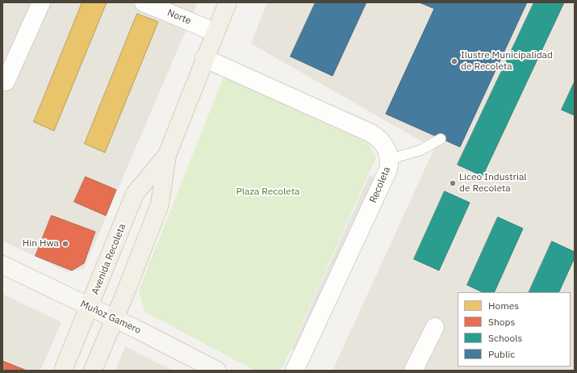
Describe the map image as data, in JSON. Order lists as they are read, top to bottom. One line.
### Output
{"streets":{"main road":["Avenida Recoleta"],"street":["Norte","Recoleta","Muñoz Gamero"]},"crossings":[["Norte","Avenida Recoleta"],["Recoleta","Avenida Recoleta"],["Avenida Recoleta","Muñoz Gamero"]],"parks":["Plaza Recoleta"],"places":["Ilustre Municipalidad de Recoleta","Liceo Industrial de Recoleta","Hin Hwa"],"legend":["Homes","Shops","Schools","Public"]}
